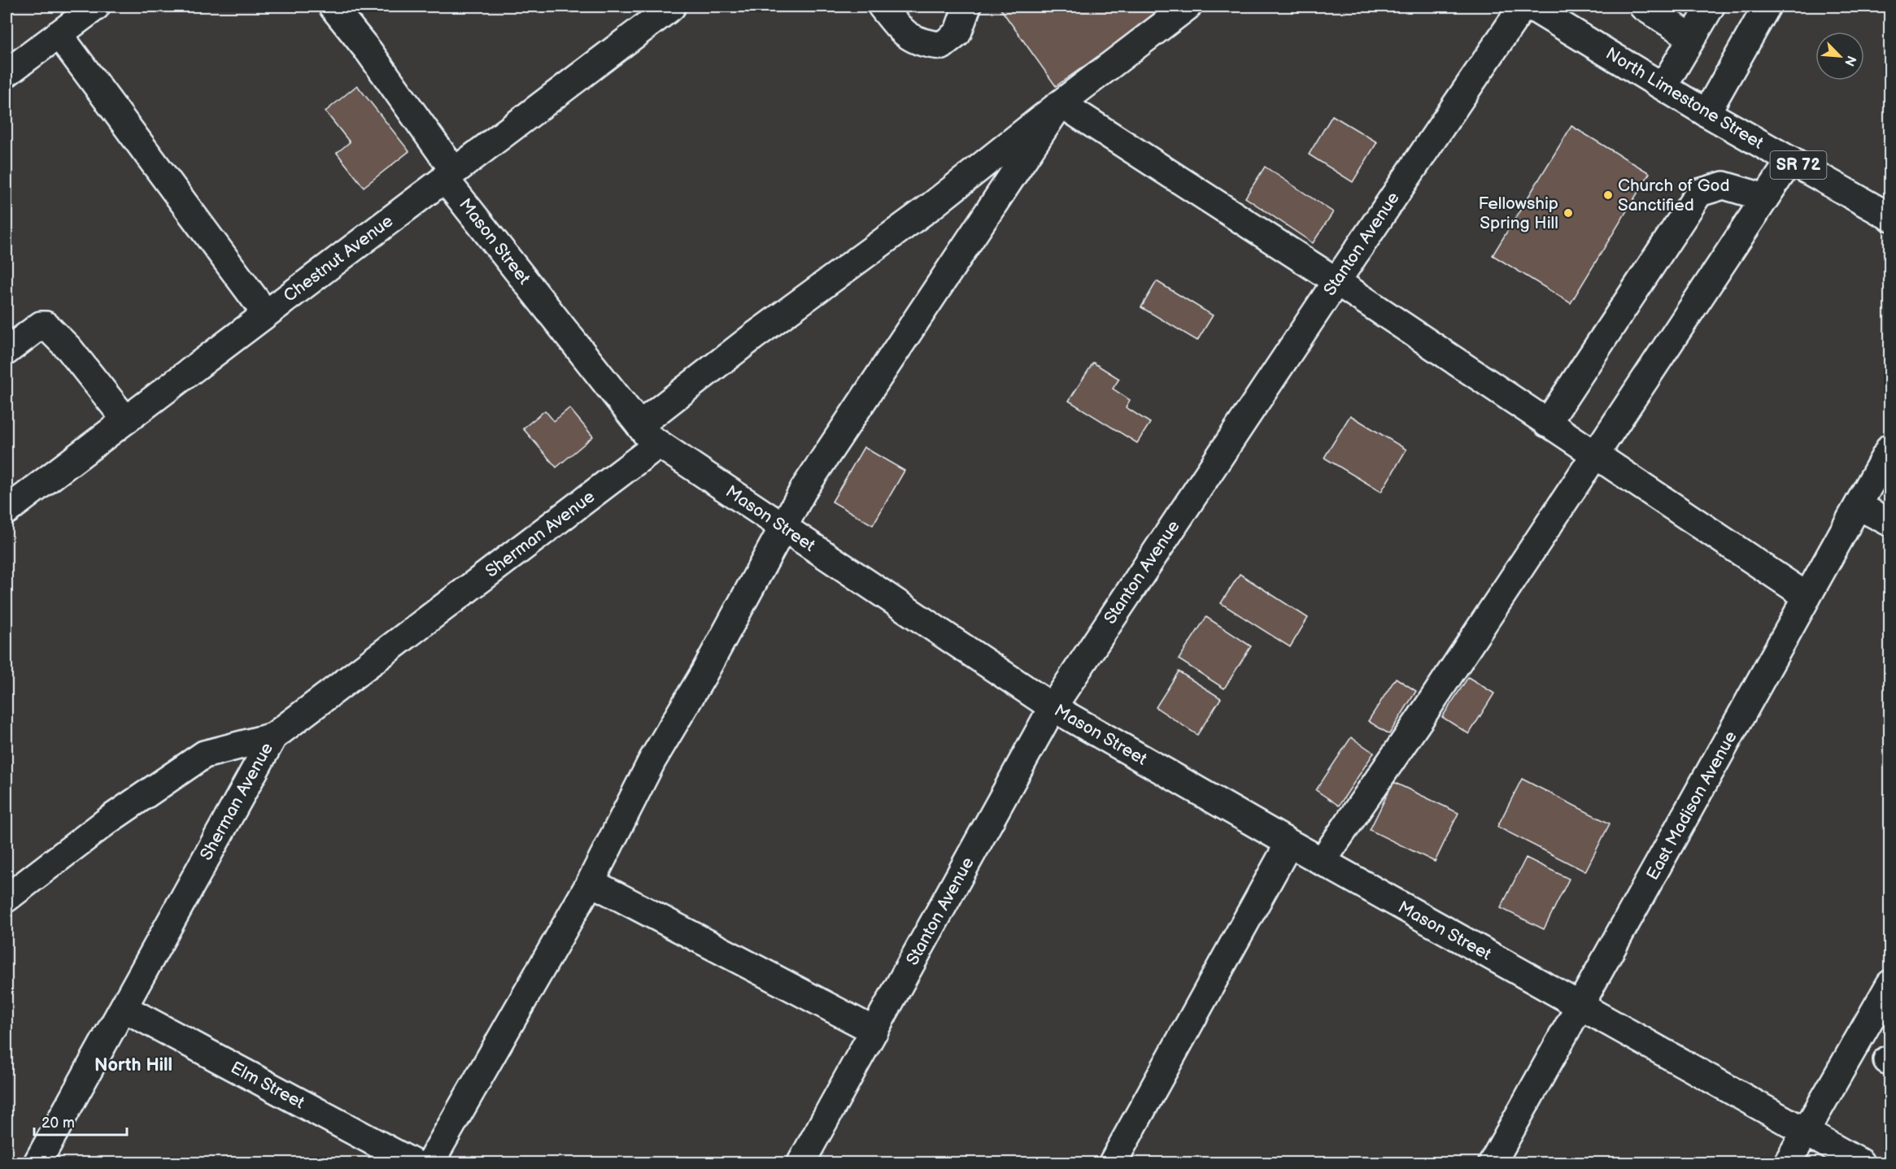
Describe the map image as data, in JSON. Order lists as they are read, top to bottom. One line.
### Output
{"streets":{"street":["North Limestone Street","SR 72","Mason Street","Stanton Avenue","Chestnut Avenue","Sherman Avenue","East Madison Avenue","Elm Street"]},"crossings":[["Mason Street","Stanton Avenue"],["Mason Street","Chestnut Avenue"],["Mason Street","Sherman Avenue"],["Mason Street","East Madison Avenue"],["Sherman Avenue","Elm Street"]],"districts":["North Hill"],"places":["Church of God Sanctified","Fellowship Spring Hill"],"scale_bar":"20 m","north":"bottom right"}
